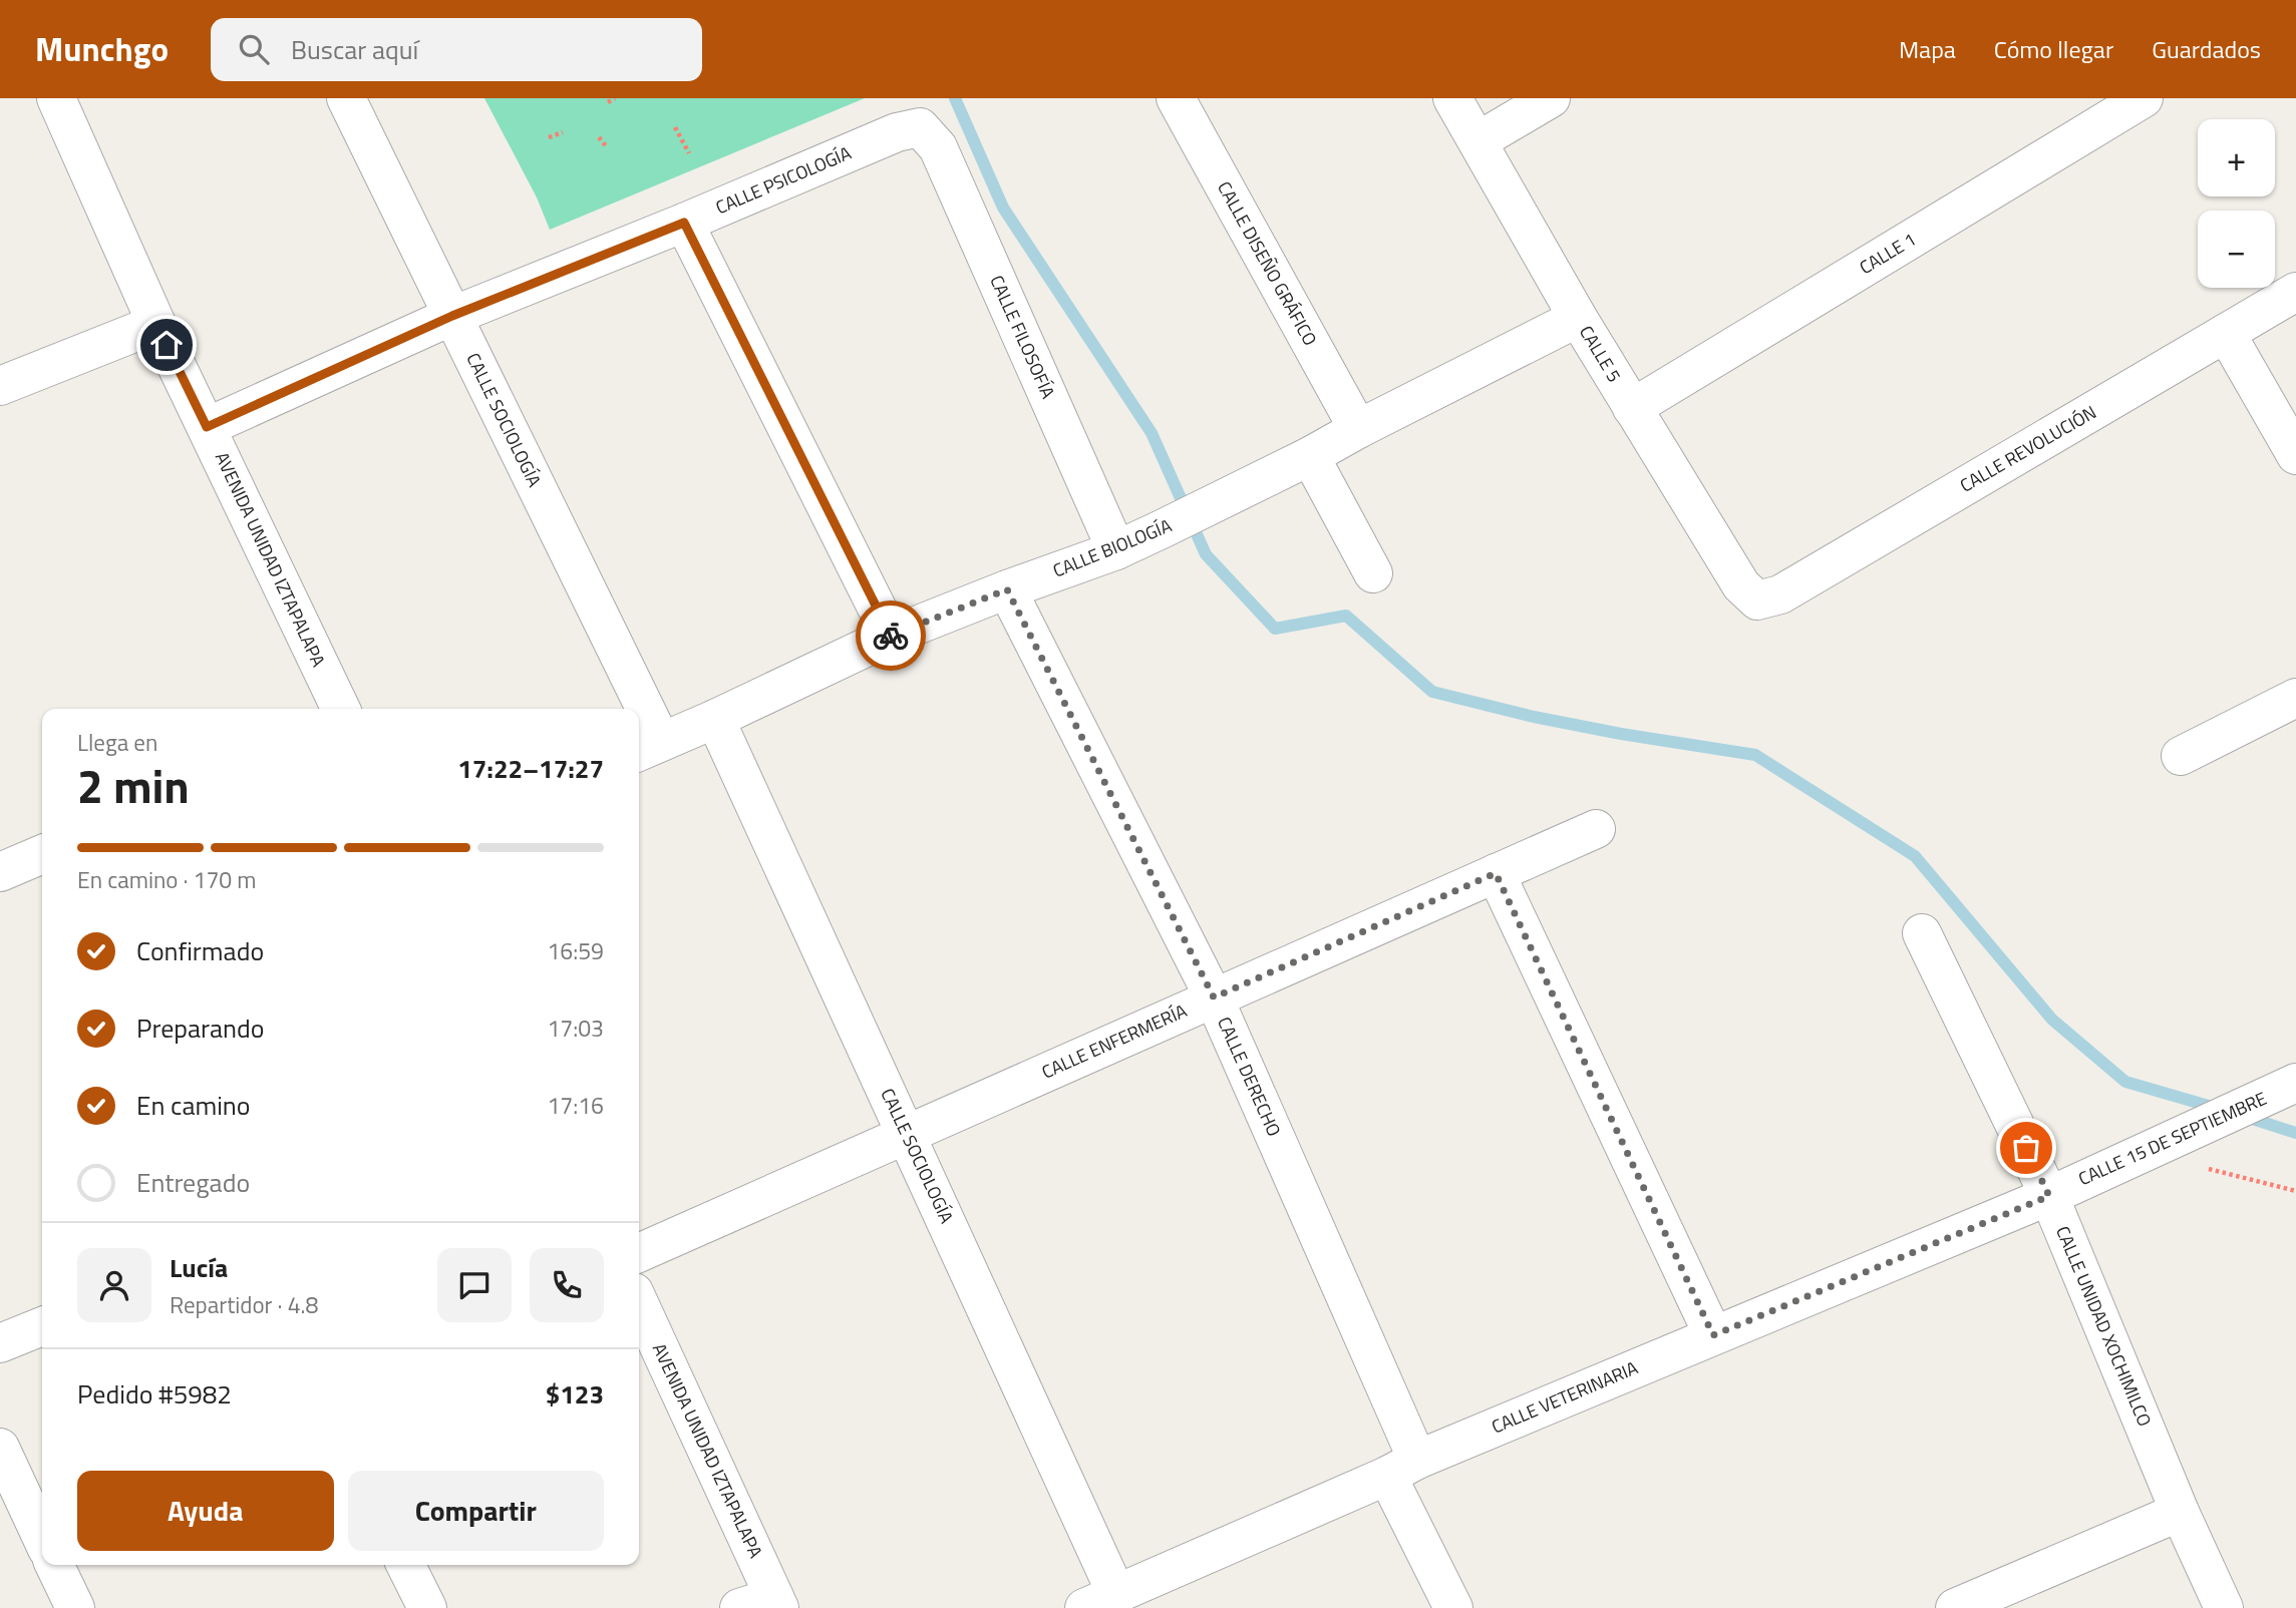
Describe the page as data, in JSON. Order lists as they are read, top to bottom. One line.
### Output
{"streets":{"street":["CALLE PSICOLOGÍA","CALLE 1","CALLE DISEÑO GRÁFICO","CALLE FILOSOFÍA","CALLE 5","CALLE SOCIOLOGÍA","CALLE REVOLUCIÓN","CALLE BIOLOGÍA","AVENIDA UNIDAD IZTAPALAPA","CALLE ENFERMERÍA","CALLE DERECHO","CALLE 15 DE SEPTIEMBRE","CALLE UNIDAD XOCHIMILCO","CALLE VETERINARIA"]},"crossings":[["CALLE PSICOLOGÍA","CALLE FILOSOFÍA"],["CALLE PSICOLOGÍA","CALLE SOCIOLOGÍA"],["CALLE PSICOLOGÍA","AVENIDA UNIDAD IZTAPALAPA"],["CALLE 1","CALLE 5"],["CALLE DISEÑO GRÁFICO","CALLE BIOLOGÍA"],["CALLE FILOSOFÍA","CALLE BIOLOGÍA"],["CALLE 5","CALLE REVOLUCIÓN"],["CALLE 5","CALLE BIOLOGÍA"],["CALLE SOCIOLOGÍA","CALLE BIOLOGÍA"],["CALLE SOCIOLOGÍA","CALLE ENFERMERÍA"],["CALLE SOCIOLOGÍA","CALLE VETERINARIA"],["CALLE BIOLOGÍA","CALLE DERECHO"],["CALLE ENFERMERÍA","CALLE DERECHO"],["CALLE DERECHO","CALLE VETERINARIA"],["CALLE 15 DE SEPTIEMBRE","CALLE UNIDAD XOCHIMILCO"],["CALLE 15 DE SEPTIEMBRE","CALLE VETERINARIA"],["CALLE UNIDAD XOCHIMILCO","CALLE VETERINARIA"]],"page":{"header":"Munchgo","search":"Buscar aquí","nav":["Mapa","Cómo llegar","Guardados"],"map_buttons":["+","−"],"heading":["2 min","Llega en","17:22–17:27"],"panel":["Lucía","Repartidor · 4.8","Pedido #5982","$123"],"bar":"En camino · 170 m","list":[["Confirmado","16:59"],["Preparando","17:03"],["En camino","17:16"],"Entregado"],"buttons":["Ayuda","Compartir"]}}
